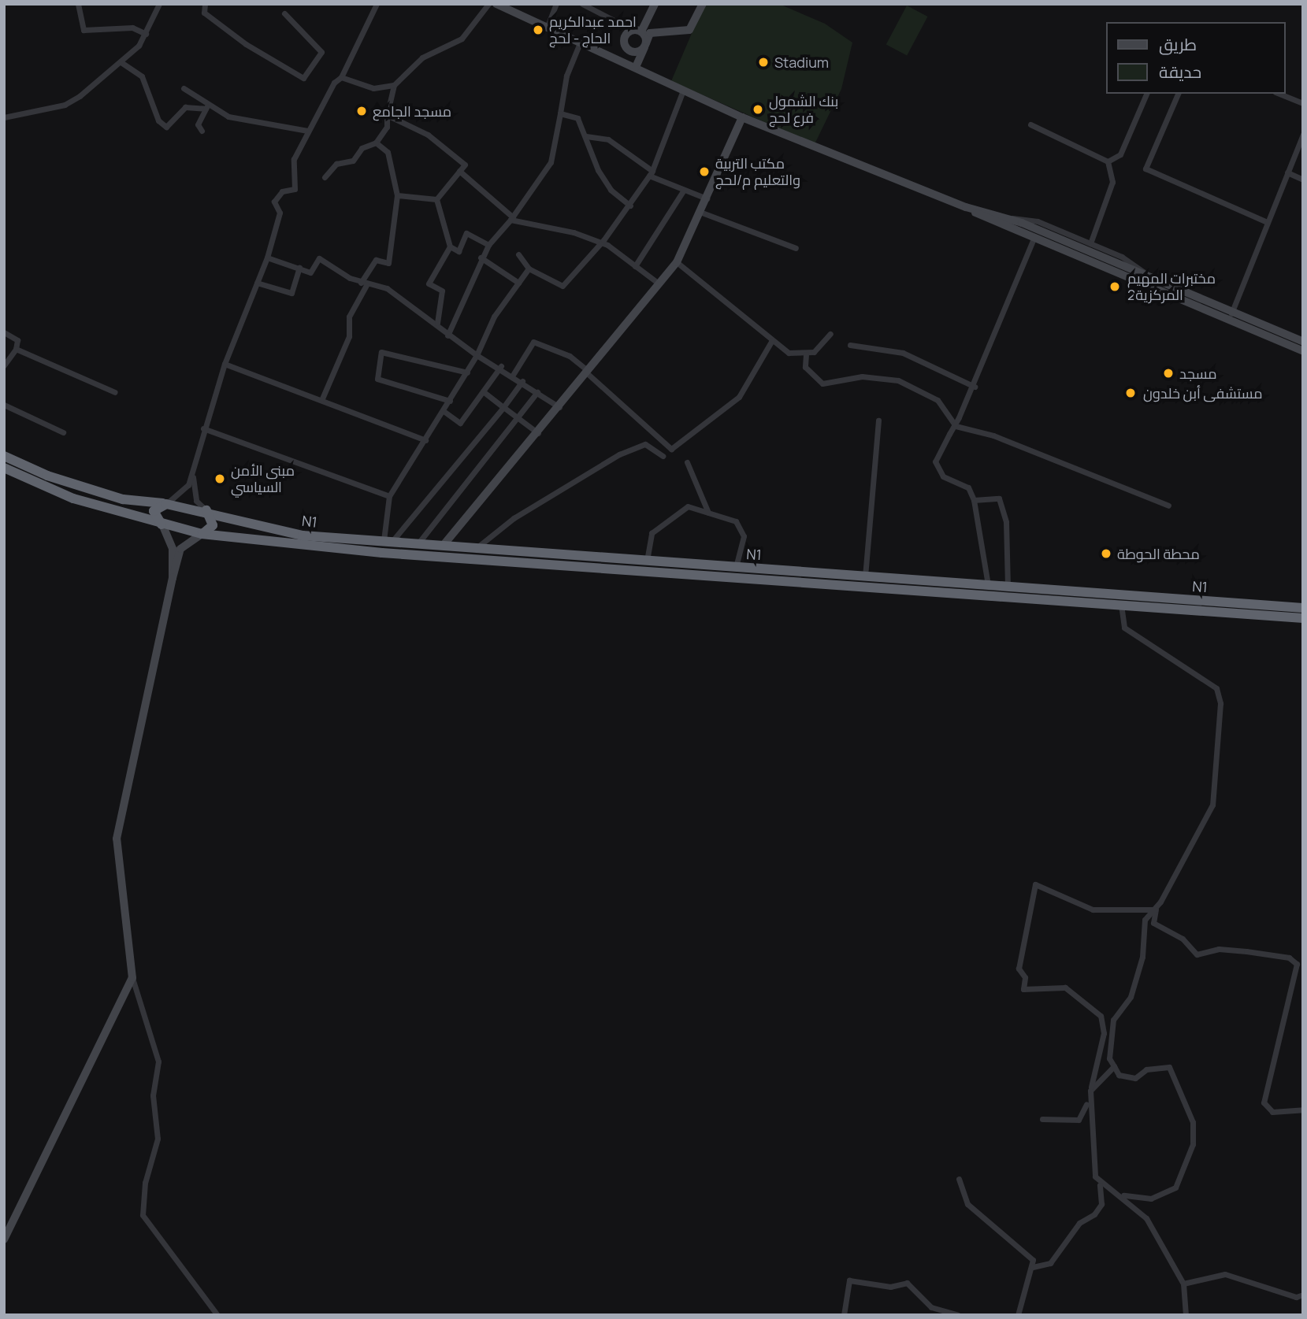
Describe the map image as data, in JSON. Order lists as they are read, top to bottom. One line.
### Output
{"streets":{"highway":["N1"]},"places":["احمد عبدالكريم الحاج - لحج","Stadium","بنك الشمول فرع لحج","مسجد الجامع","مكتب التربية والتعليم م/لحج","مختبرات المهيم المركزية2","مسجد","مستشفى أبن خلدون","مبنى الأمن السياسي","محطة الحوطة"],"legend":["طريق","حديقة"]}
